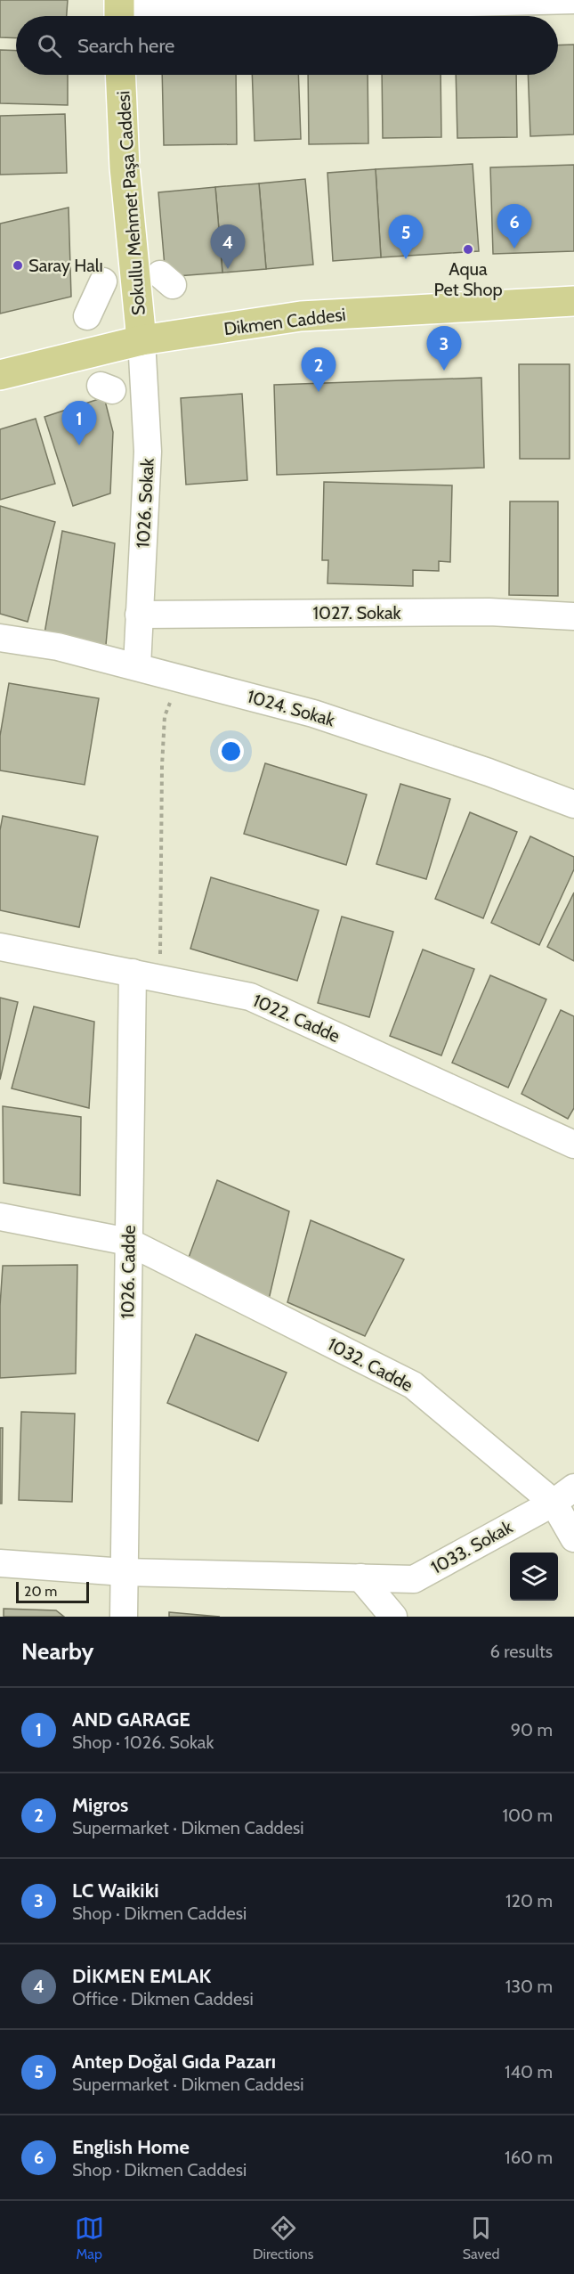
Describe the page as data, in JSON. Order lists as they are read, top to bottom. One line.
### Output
{"streets":{"main road":["Sokullu Mehmet Paşa Caddesi","Dikmen Caddesi"],"street":["1026. Sokak","1027. Sokak","1024. Sokak","1022. Cadde","1026. Cadde","1032. Cadde","1033. Sokak"]},"crossings":[["Sokullu Mehmet Paşa Caddesi","Dikmen Caddesi"],["Sokullu Mehmet Paşa Caddesi","1026. Sokak"],["Dikmen Caddesi","1026. Sokak"],["1026. Sokak","1027. Sokak"],["1026. Sokak","1024. Sokak"],["1022. Cadde","1026. Cadde"],["1026. Cadde","1032. Cadde"],["1026. Cadde","1033. Sokak"],["1032. Cadde","1033. Sokak"]],"places":["Aqua Pet Shop","Saray Halı"],"scale_bar":"20 m","page":{"search":"Search here","pins":["6","5","4","3","2","1"],"scale":"20 m","heading":["Nearby","6 results"],"list":[{"mark":"1","name":"AND GARAGE","note":"Shop · 1026. Sokak","value":"90 m"},{"mark":"2","name":"Migros","note":"Supermarket · Dikmen Caddesi","value":"100 m"},{"mark":"3","name":"LC Waikiki","note":"Shop · Dikmen Caddesi","value":"120 m"},{"mark":"4","name":"DİKMEN EMLAK","note":"Office · Dikmen Caddesi","value":"130 m"},{"mark":"5","name":"Antep Doğal Gıda Pazarı","note":"Supermarket · Dikmen Caddesi","value":"140 m"},{"mark":"6","name":"English Home","note":"Shop · Dikmen Caddesi","value":"160 m"}],"nav":["Map","Directions","Saved"]}}
